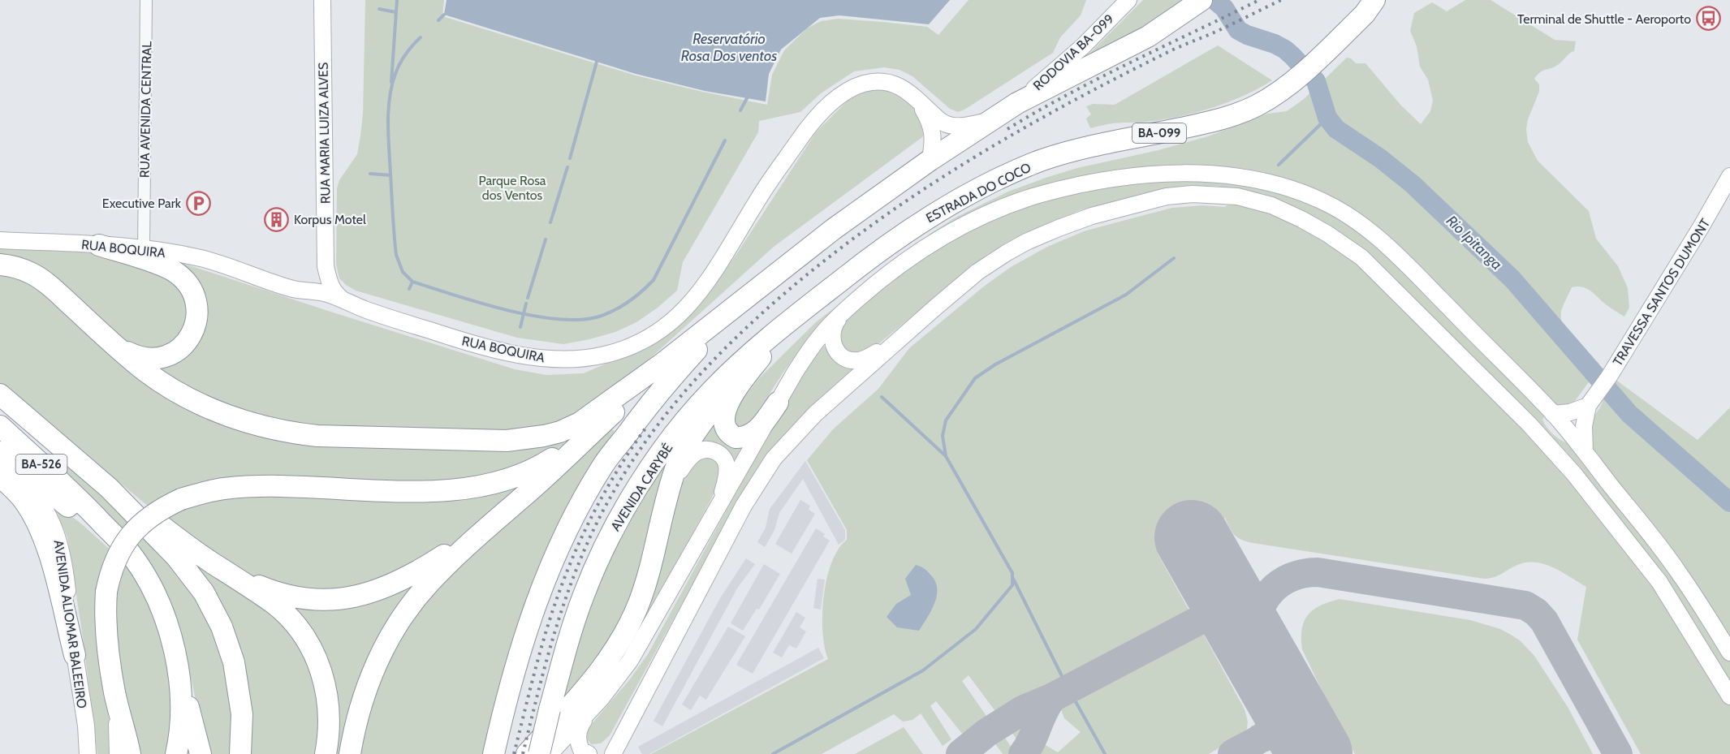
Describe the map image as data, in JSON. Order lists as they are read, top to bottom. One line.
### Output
{"streets":{"highway":["BA-099","ESTRADA DO COCO","BA-526","AVENIDA CARYBÉ"],"main road":["RODOVIA BA-099","RUA MARIA LUIZA ALVES","RUA BOQUIRA","TRAVESSA SANTOS DUMONT","AVENIDA ALIOMAR BALEEIRO"],"street":["RUA AVENIDA CENTRAL"]},"crossings":[["RUA AVENIDA CENTRAL","RUA BOQUIRA"],["RUA MARIA LUIZA ALVES","RUA BOQUIRA"],["ESTRADA DO COCO","AVENIDA CARYBÉ"]],"water":["Reservatório Rosa Dos ventos","Rio Ipitanga"],"parks":["Parque Rosa dos Ventos"],"places":{"bus stop":["Terminal de Shuttle - Aeroporto"],"parking":["Executive Park"],"building":["Korpus Motel"]}}
